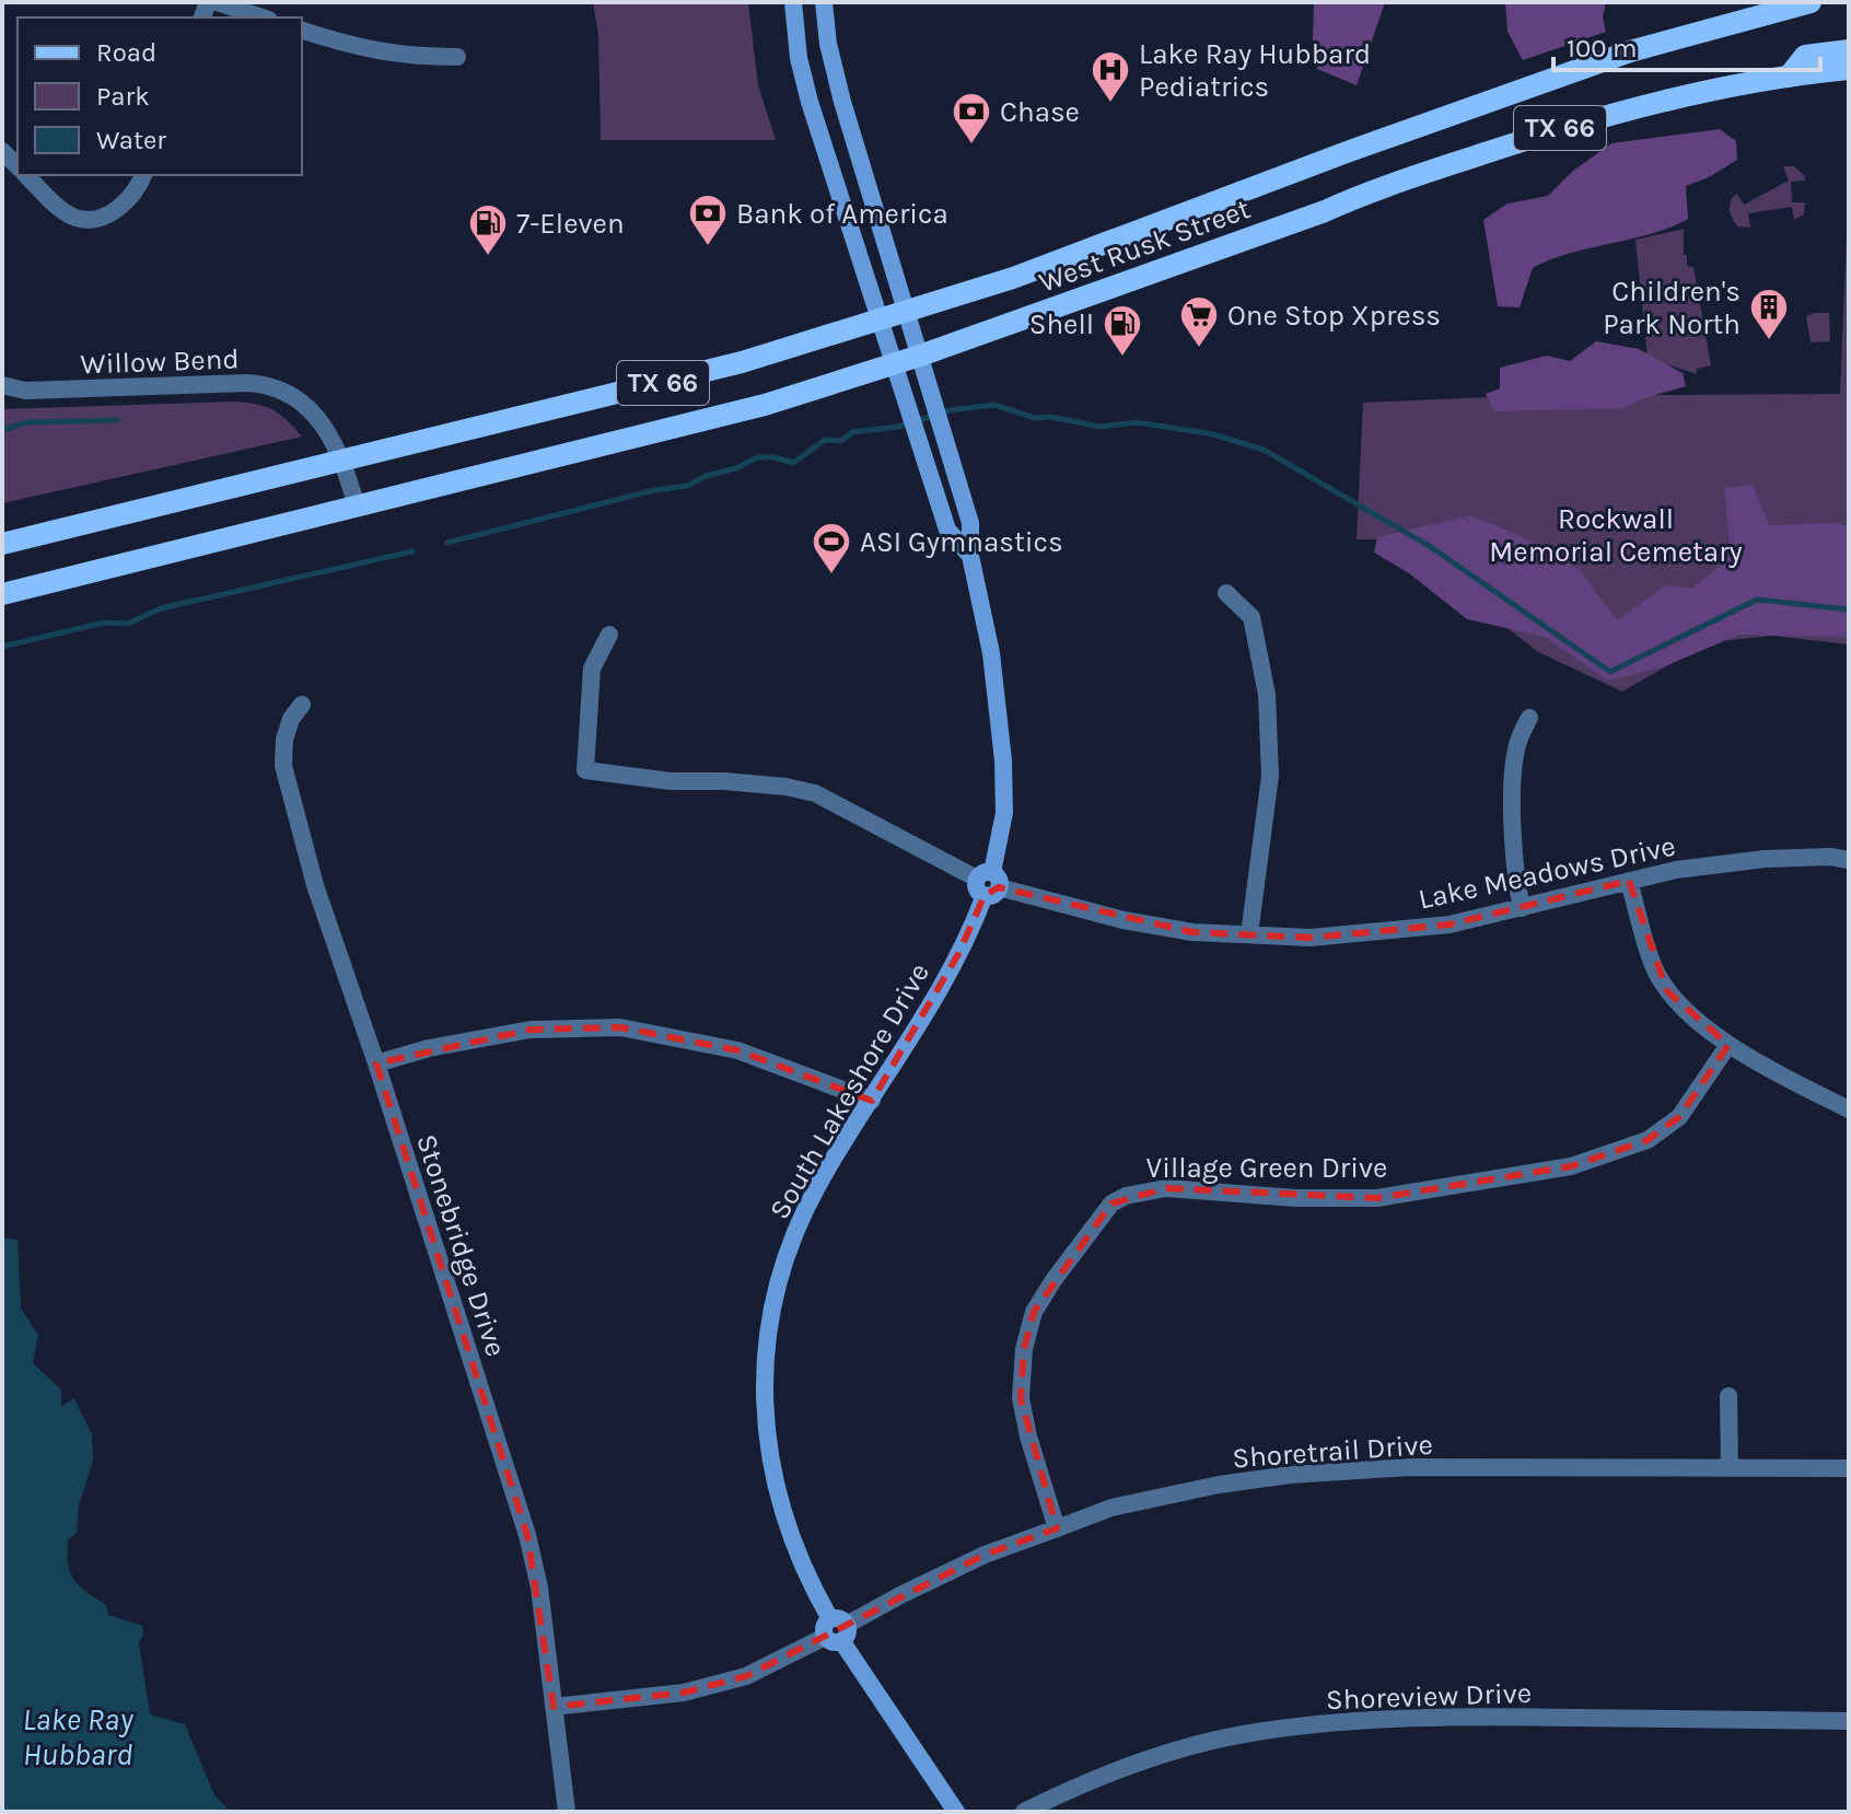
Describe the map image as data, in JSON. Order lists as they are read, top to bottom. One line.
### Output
{"streets":{"main road":["TX 66","West Rusk Street"],"street":["Willow Bend","Lake Meadows Drive","South Lakeshore Drive","Village Green Drive","Stonebridge Drive","Shoretrail Drive","Shoreview Drive"]},"crossings":[["TX 66","West Rusk Street"],["TX 66","Willow Bend"],["TX 66","South Lakeshore Drive"],["West Rusk Street","Willow Bend"],["West Rusk Street","South Lakeshore Drive"],["Lake Meadows Drive","South Lakeshore Drive"],["South Lakeshore Drive","Shoretrail Drive"],["Village Green Drive","Shoretrail Drive"],["Stonebridge Drive","Shoretrail Drive"]],"water":["Lake Ray Hubbard"],"parks":["Rockwall Memorial Cemetary"],"places":{"hospital":["Lake Ray Hubbard Pediatrics"],"bank":["Chase","Bank of America"],"fuel station":["7-Eleven","Shell"],"building":["Children's Park North"],"supermarket":["One Stop Xpress"],"sports":["ASI Gymnastics"]},"legend":["Road","Park","Water"],"scale_bar":"100 m"}
